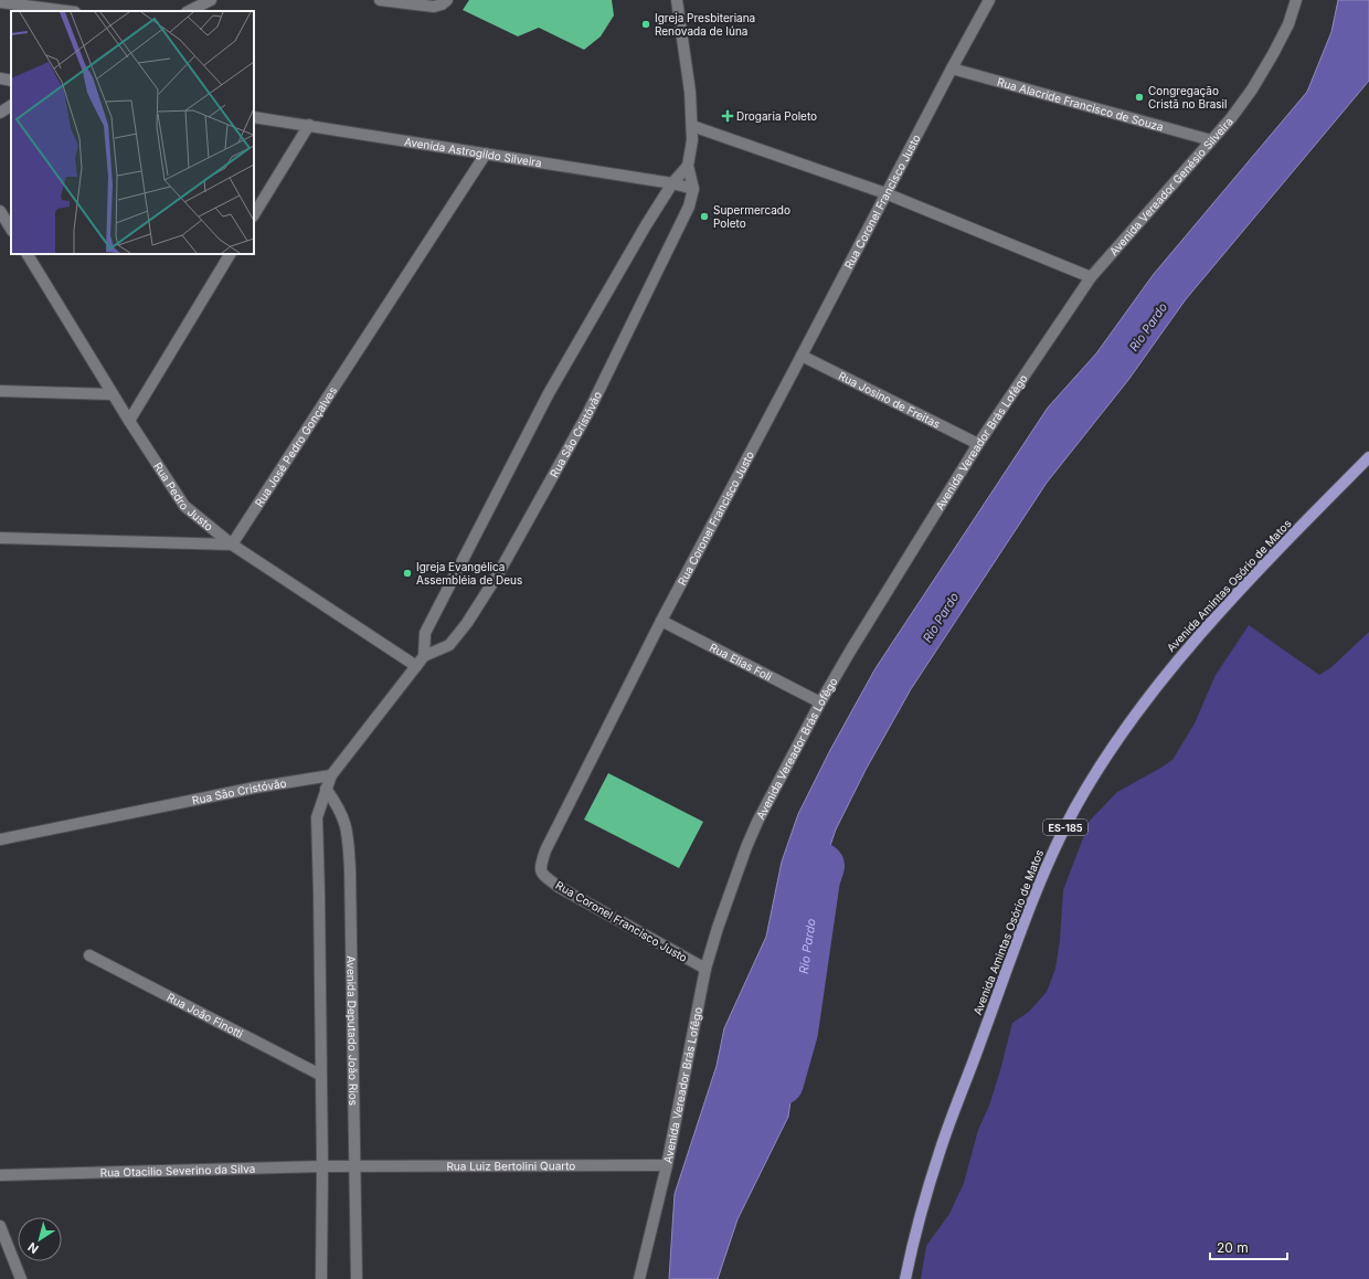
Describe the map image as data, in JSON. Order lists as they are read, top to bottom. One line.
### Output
{"streets":{"main road":["Avenida Amintas Osório de Matos","ES-185"],"street":["Rua Alacride Francisco de Souza","Avenida Astrogildo Silveira","Avenida Vereador Genésio Silveira","Rua Coronel Francisco Justo","Rua Josino de Freitas","Rua São Cristóvão","Avenida Vereador Brás Lofêgo","Rua José Pedro Gonçalves","Rua Pedro Justo","Rua Elias Foli","Rua João Finotti","Avenida Deputado João Rios","Rua Luiz Bertolini Quarto","Rua Otacilio Severino da Silva"]},"crossings":[["Rua Alacride Francisco de Souza","Avenida Vereador Genésio Silveira"],["Rua Alacride Francisco de Souza","Rua Coronel Francisco Justo"],["Avenida Astrogildo Silveira","Rua São Cristóvão"],["Avenida Astrogildo Silveira","Rua José Pedro Gonçalves"],["Avenida Vereador Genésio Silveira","Avenida Vereador Brás Lofêgo"],["Rua Coronel Francisco Justo","Rua Josino de Freitas"],["Rua Coronel Francisco Justo","Avenida Vereador Brás Lofêgo"],["Rua Coronel Francisco Justo","Rua Elias Foli"],["Rua Josino de Freitas","Avenida Vereador Brás Lofêgo"],["Rua São Cristóvão","Rua Pedro Justo"],["Avenida Vereador Brás Lofêgo","Rua Elias Foli"],["Avenida Vereador Brás Lofêgo","Rua Luiz Bertolini Quarto"],["Rua José Pedro Gonçalves","Rua Pedro Justo"],["Avenida Deputado João Rios","Rua Luiz Bertolini Quarto"],["Avenida Deputado João Rios","Rua Otacilio Severino da Silva"],["Rua Luiz Bertolini Quarto","Rua Otacilio Severino da Silva"]],"water":["Rio Pardo"],"places":{"other":["Igreja Presbiteriana Renovada de Iúna","Congregação Cristã no Brasil","Supermercado Poleto","Igreja Evangélica Assembléia de Deus"],"health":["Drogaria Poleto"]},"scale_bar":"20 m","north":"bottom left"}
